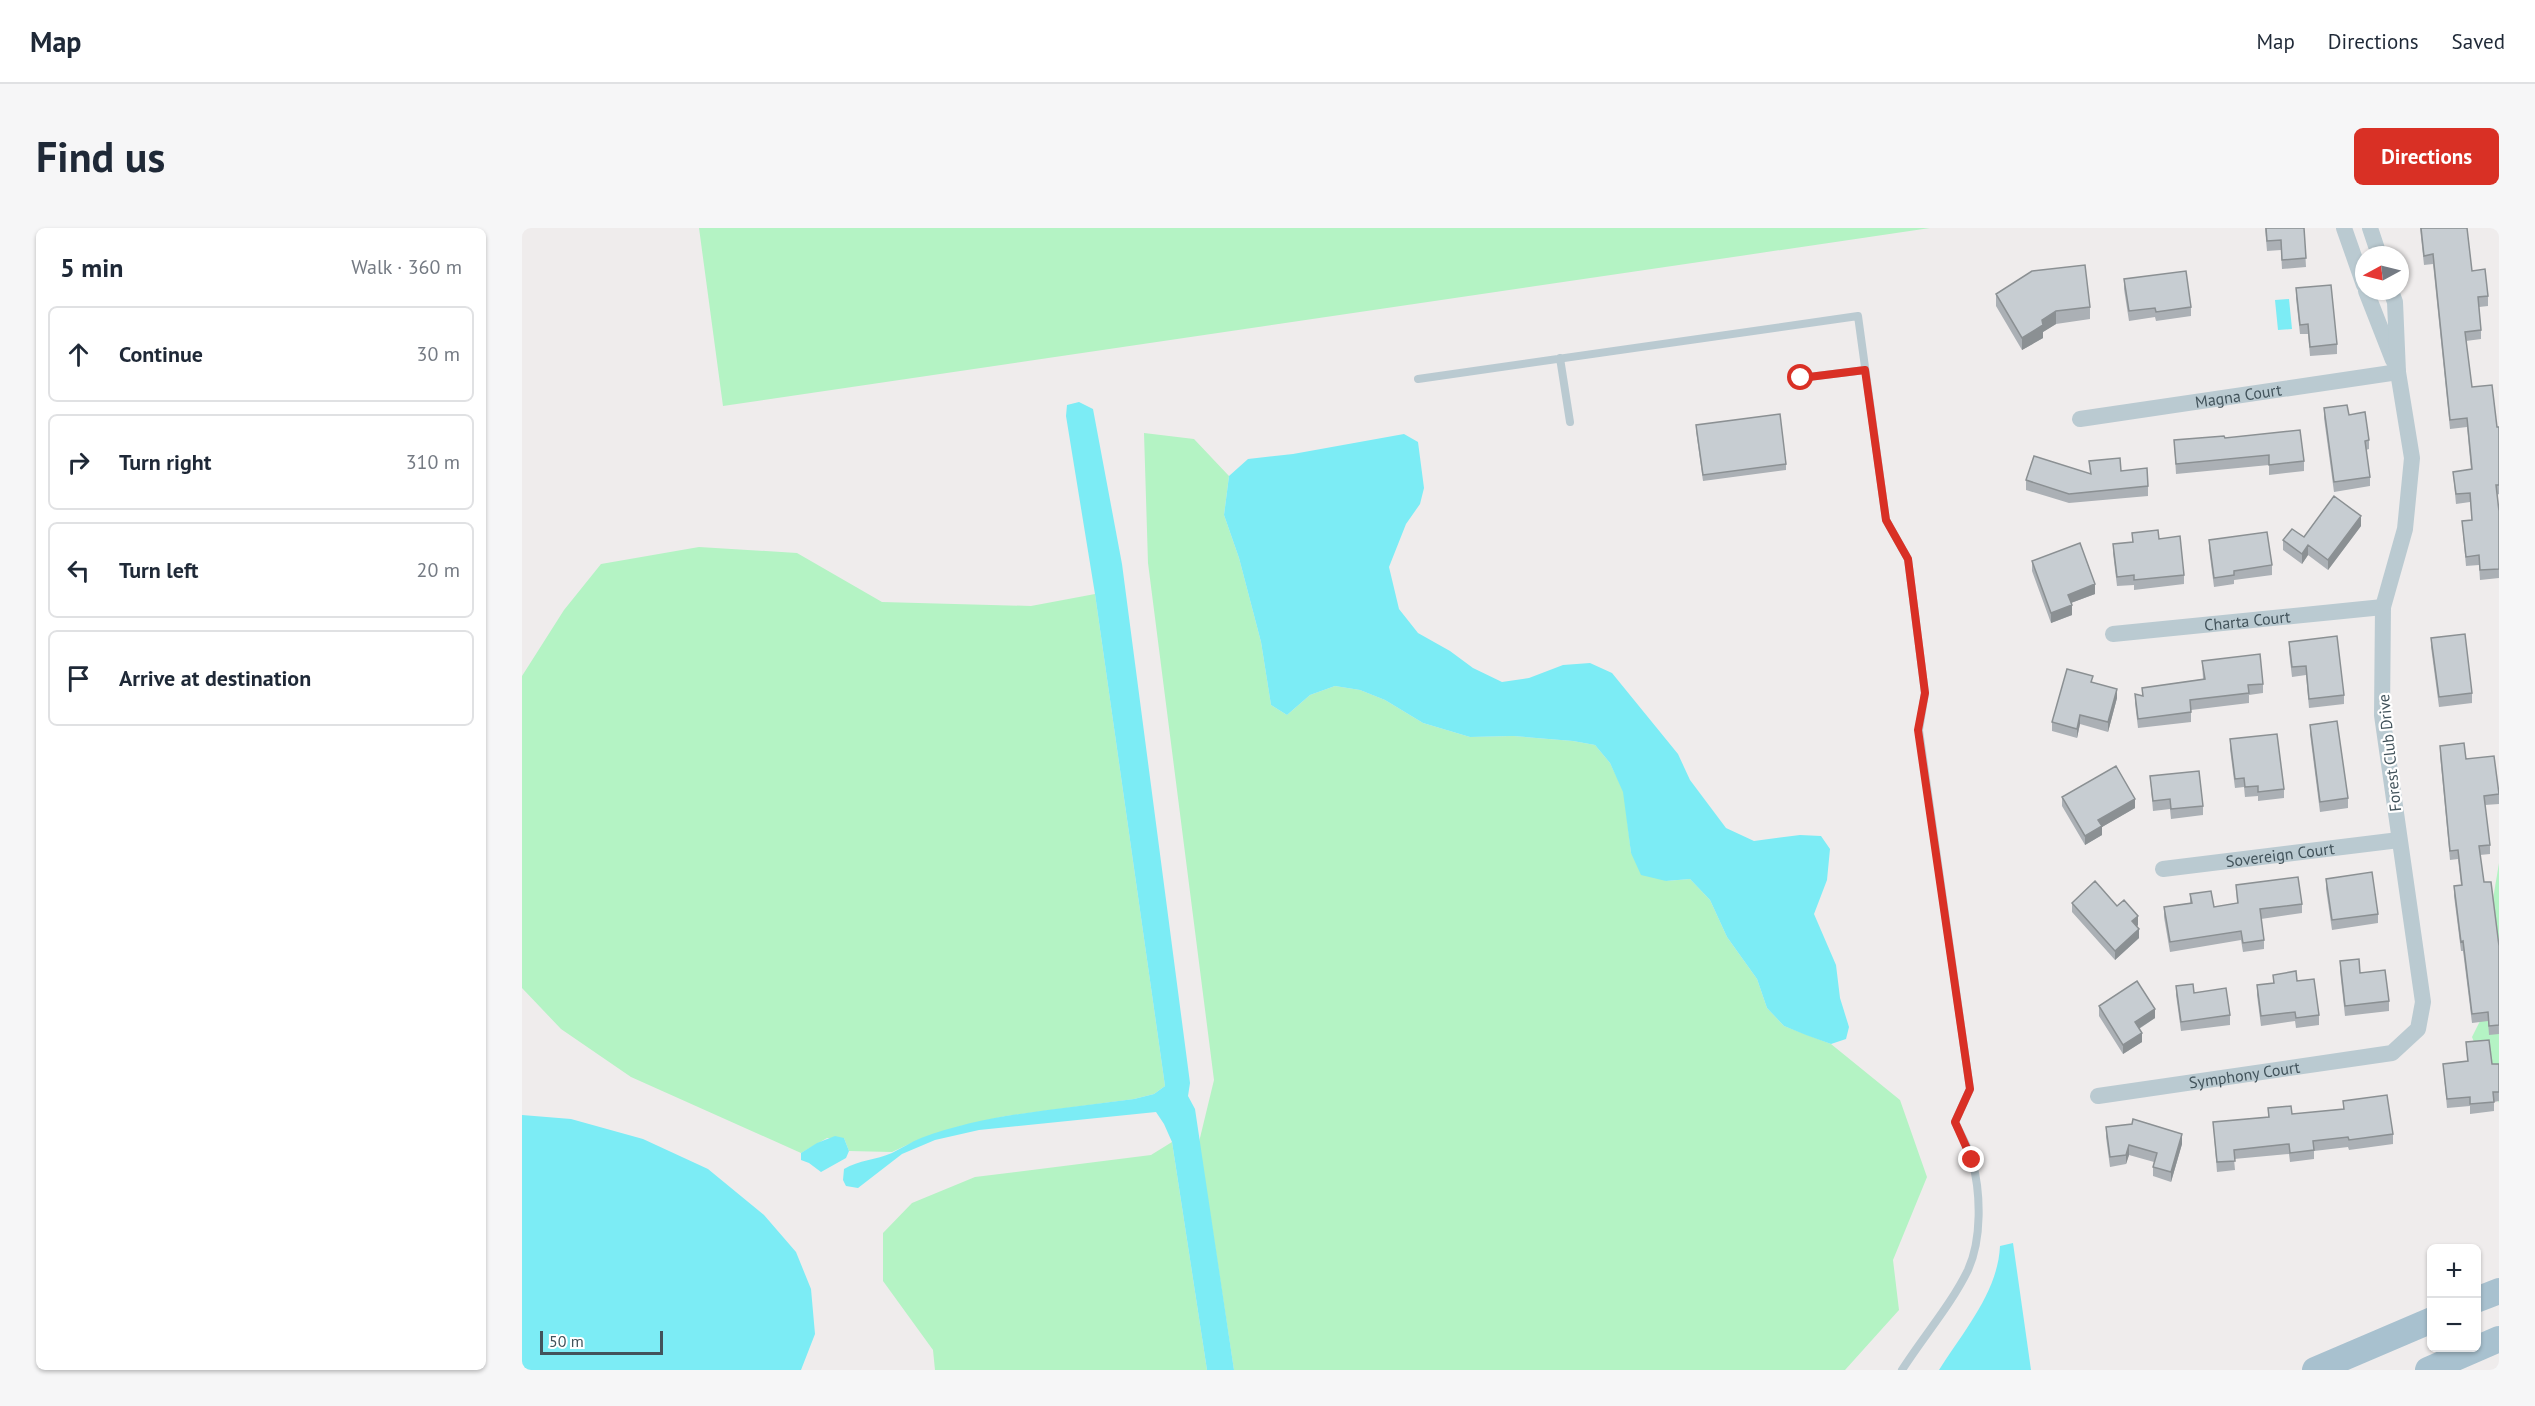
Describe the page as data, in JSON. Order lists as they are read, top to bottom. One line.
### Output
{"streets":{"street":["Magna Court","Charta Court","Forest Club Drive","Sovereign Court","Symphony Court"]},"crossings":[["Magna Court","Forest Club Drive"],["Charta Court","Forest Club Drive"],["Forest Club Drive","Sovereign Court"],["Forest Club Drive","Symphony Court"]],"scale_bar":"50 m","north":"left","page":{"header":"Map","nav":["Map","Directions","Saved"],"buttons":"Directions","title":"Find us","heading":["5 min","Walk · 360 m"],"list":[["Continue","30 m"],["Turn right","310 m"],["Turn left","20 m"],"Arrive at destination"],"map_buttons":["+","−"],"scale":"50 m"}}
